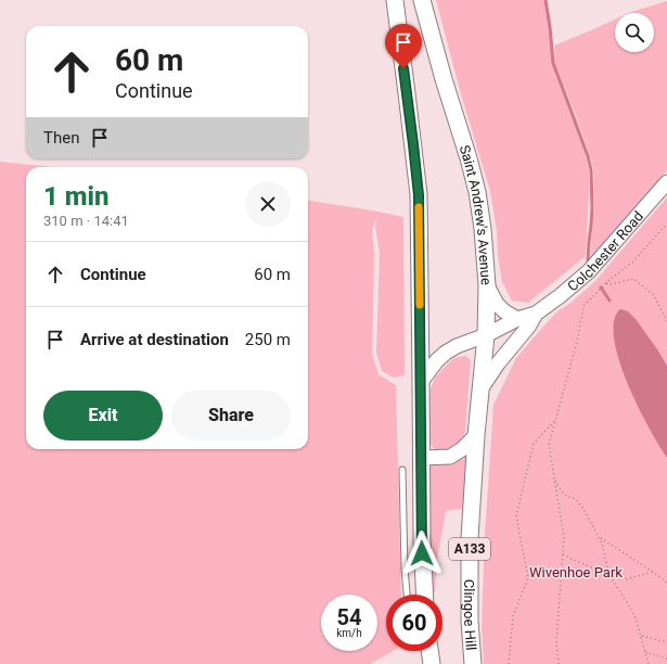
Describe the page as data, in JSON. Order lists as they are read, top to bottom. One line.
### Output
{"streets":{"main road":["Saint Andrew's Avenue","Colchester Road","A133","Clingoe Hill"]},"crossings":[["Saint Andrew's Avenue","Colchester Road"],["Saint Andrew's Avenue","Clingoe Hill"]],"parks":["Wivenhoe Park"],"page":{"turn":["60 m","Continue"],"then":"Then","heading":["1 min","310 m · 14:41"],"list":[{"name":"Continue","value":"60 m"},{"name":"Arrive at destination","value":"250 m"}],"buttons":["Exit","Share"],"speed":"54 km/h","limit":"60"}}
